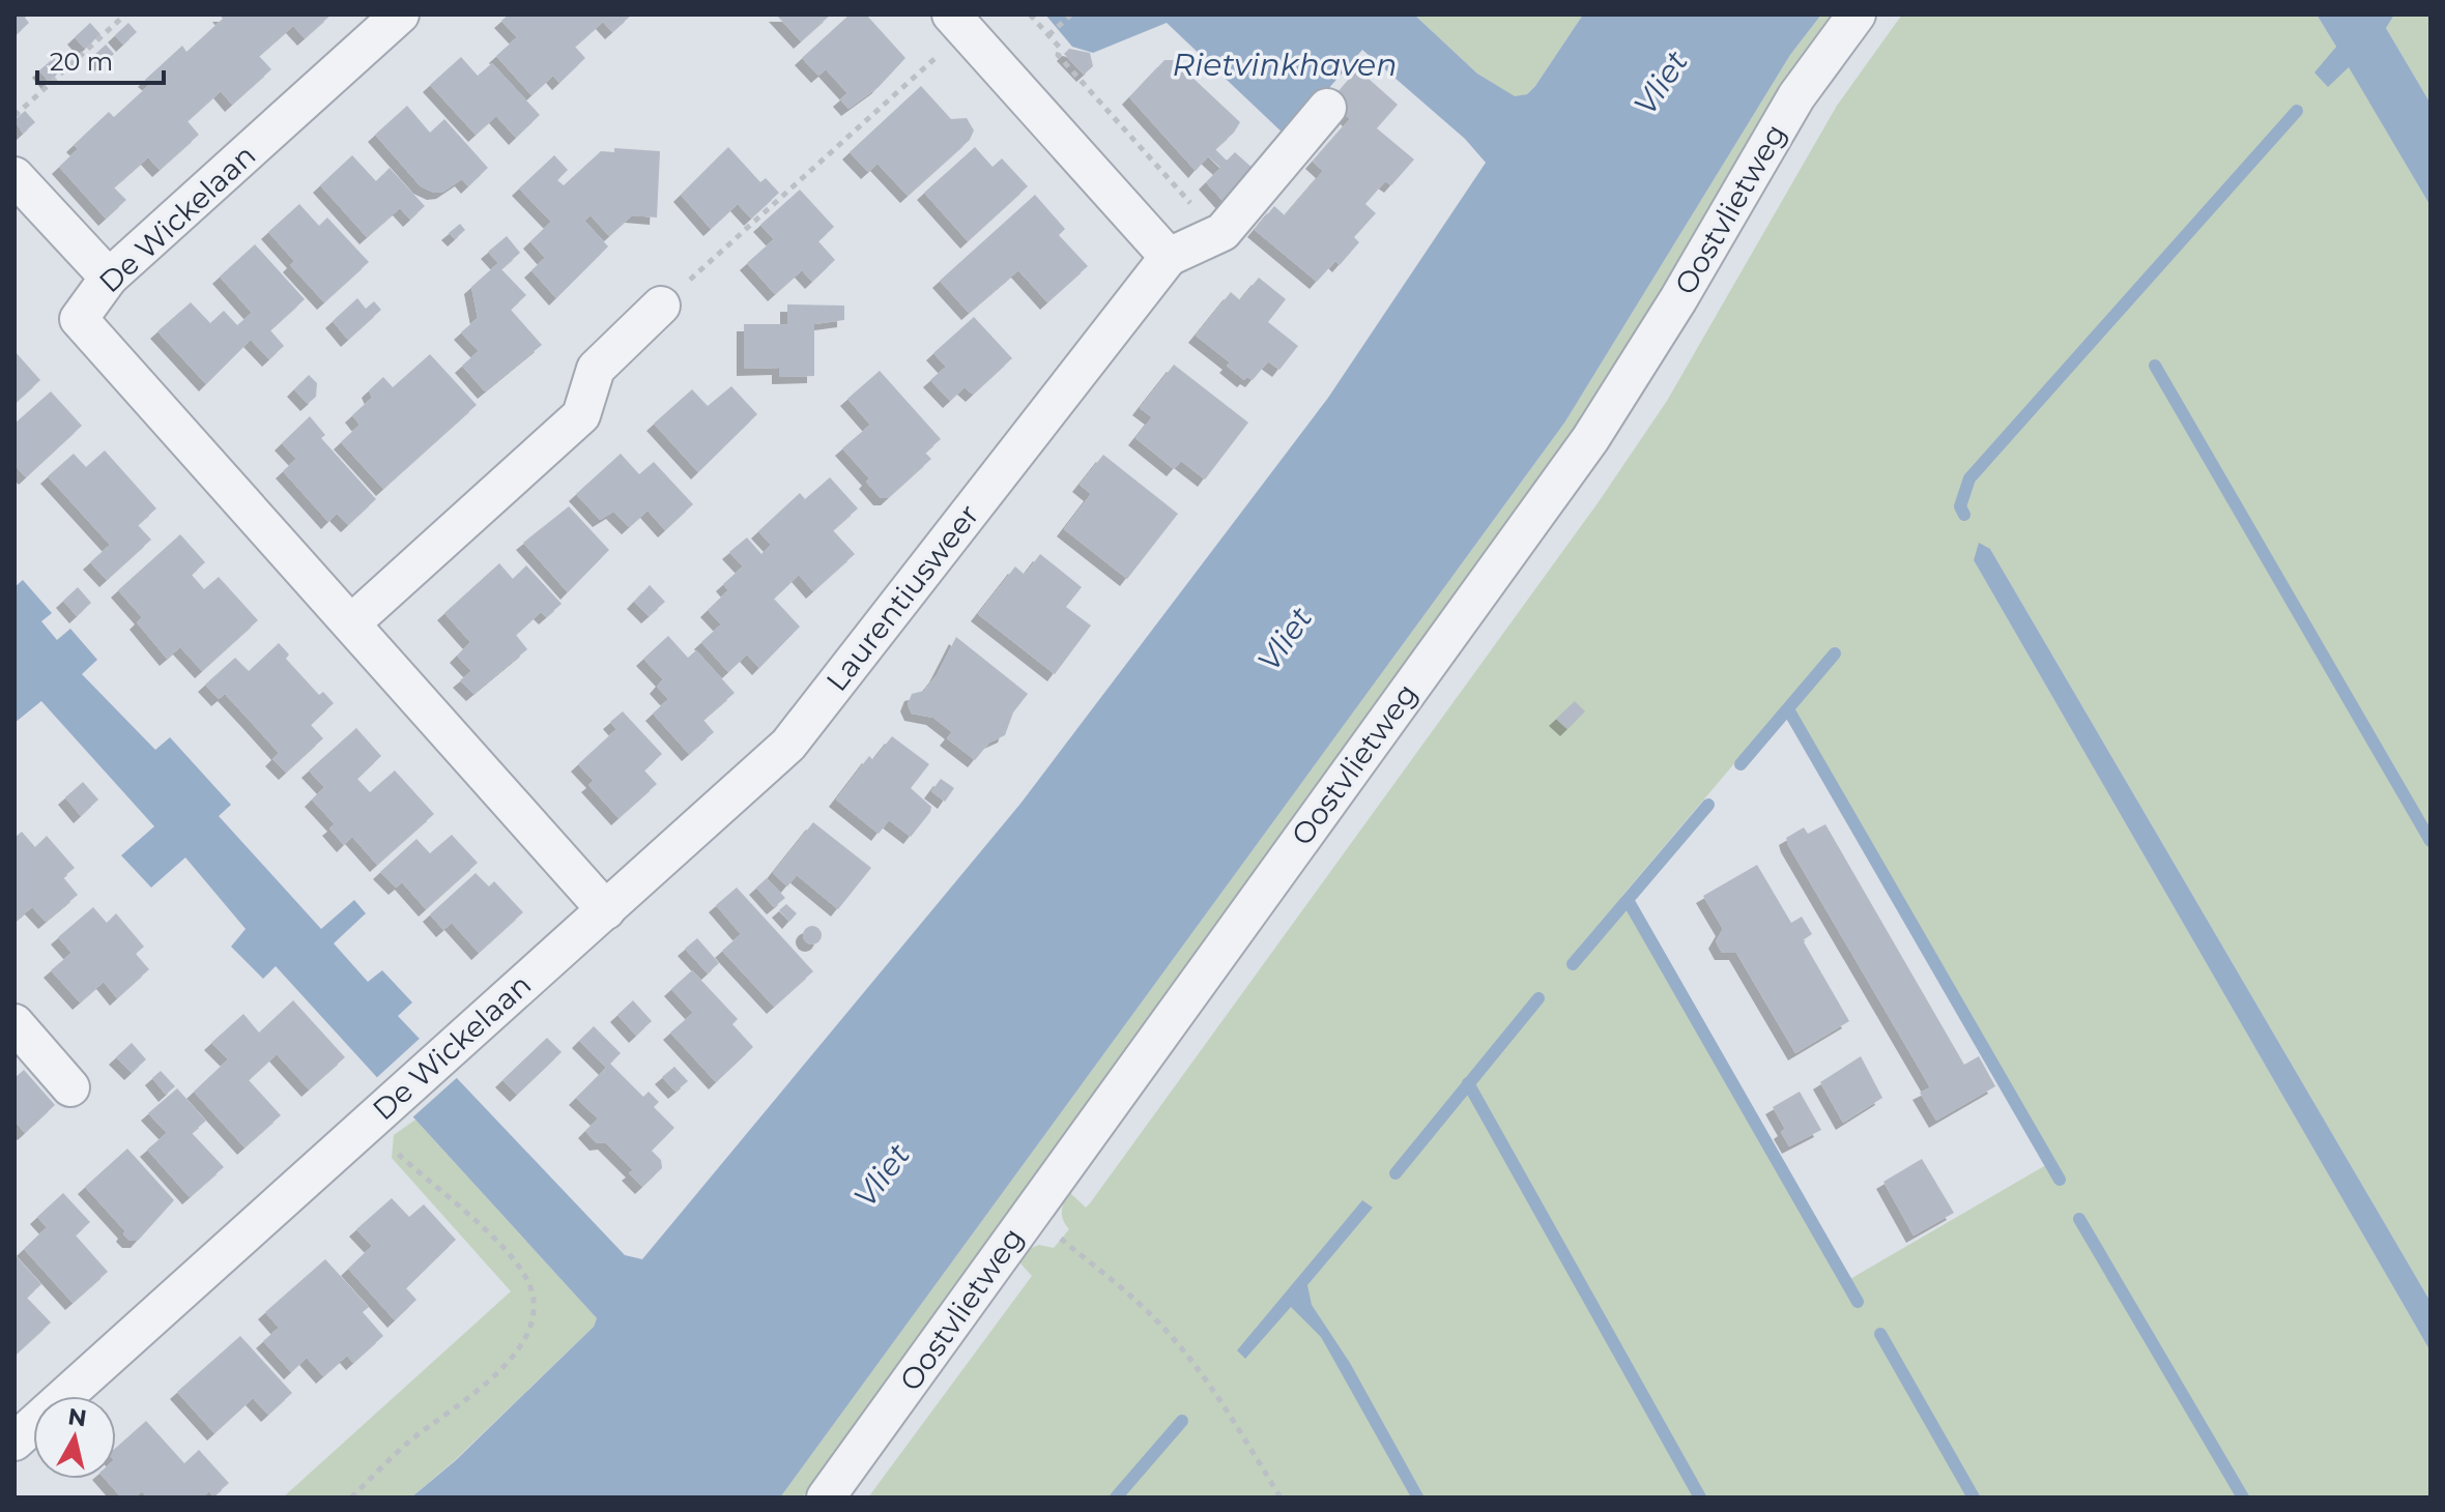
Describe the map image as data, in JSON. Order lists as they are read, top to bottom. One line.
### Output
{"streets":{"street":["Oostvlietweg","De Wickelaan","Laurentiusweer"]},"crossings":[["De Wickelaan","Laurentiusweer"]],"water":["Rietvinkhaven","Vliet"],"scale_bar":"20 m","north":"top"}
